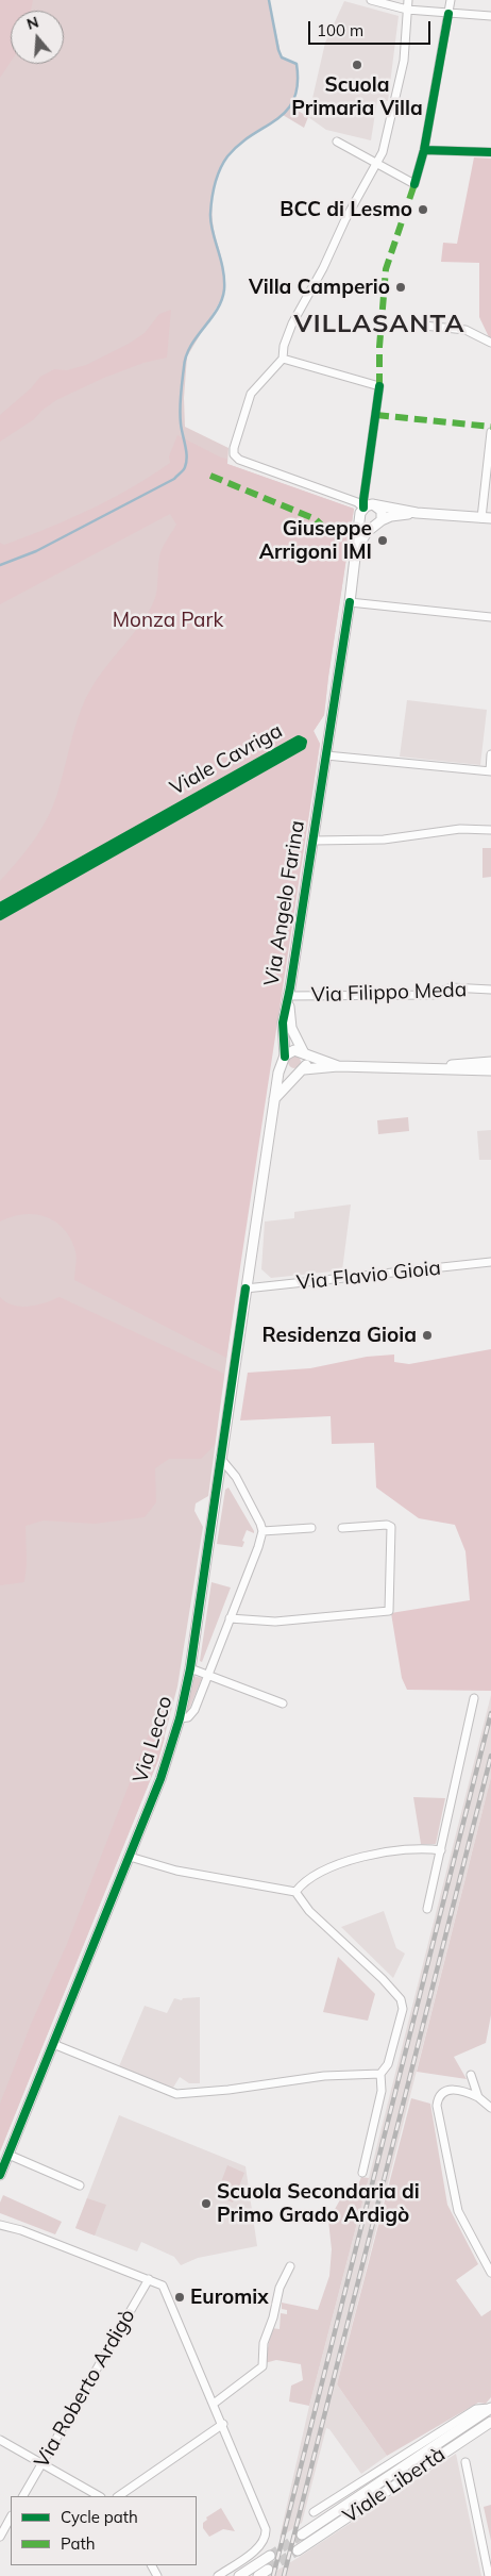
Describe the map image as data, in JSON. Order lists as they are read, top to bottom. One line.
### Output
{"streets":{"main road":["Via Angelo Farina","Via Lecco","Viale Libertà"],"street":["Via Filippo Meda","Via Flavio Gioia","Via Roberto Ardigò"],"cycle path":["Viale Cavriga"]},"crossings":[["Via Angelo Farina","Via Filippo Meda"],["Via Angelo Farina","Via Flavio Gioia"],["Via Angelo Farina","Via Lecco"],["Via Flavio Gioia","Via Lecco"]],"districts":["VILLASANTA"],"parks":["Monza Park"],"places":["Scuola Primaria Villa","BCC di Lesmo","Villa Camperio","Giuseppe Arrigoni IMI","Residenza Gioia","Scuola Secondaria di Primo Grado Ardigò","Euromix"],"legend":["Cycle path","Path"],"scale_bar":"100 m","north":"top"}
